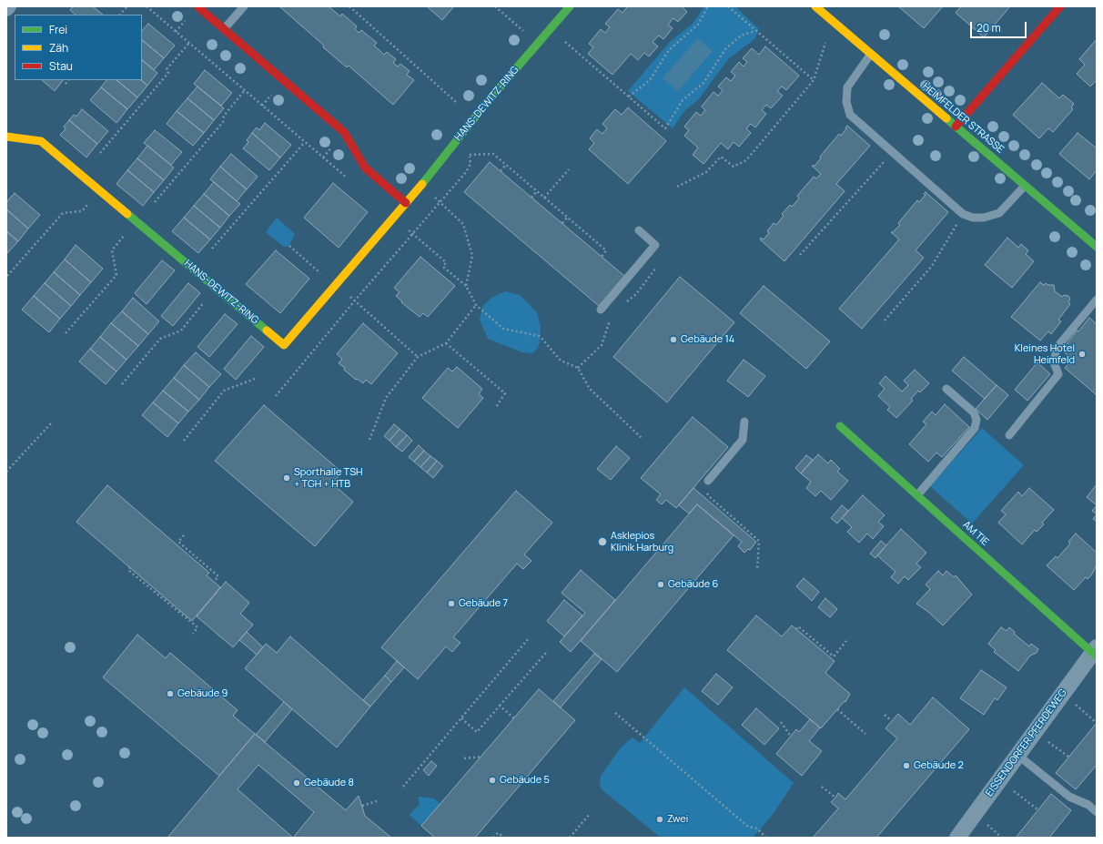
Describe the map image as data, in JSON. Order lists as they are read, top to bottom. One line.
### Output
{"streets":{"street":["HANS-DEWITZ-RING","HEIMFELDER STRASSE","AM TIE","EISSENDORFER PFERDEWEG"]},"crossings":[["AM TIE","EISSENDORFER PFERDEWEG"]],"places":["Gebäude 14","Kleines Hotel Heimfeld","Sporthalle TSH + TGH + HTB","Asklepios Klinik Harburg","Gebäude 6","Gebäude 7","Gebäude 9","Gebäude 2","Gebäude 5","Gebäude 8","Zwei"],"legend":["Frei","Zäh","Stau"],"scale_bar":"20 m"}
